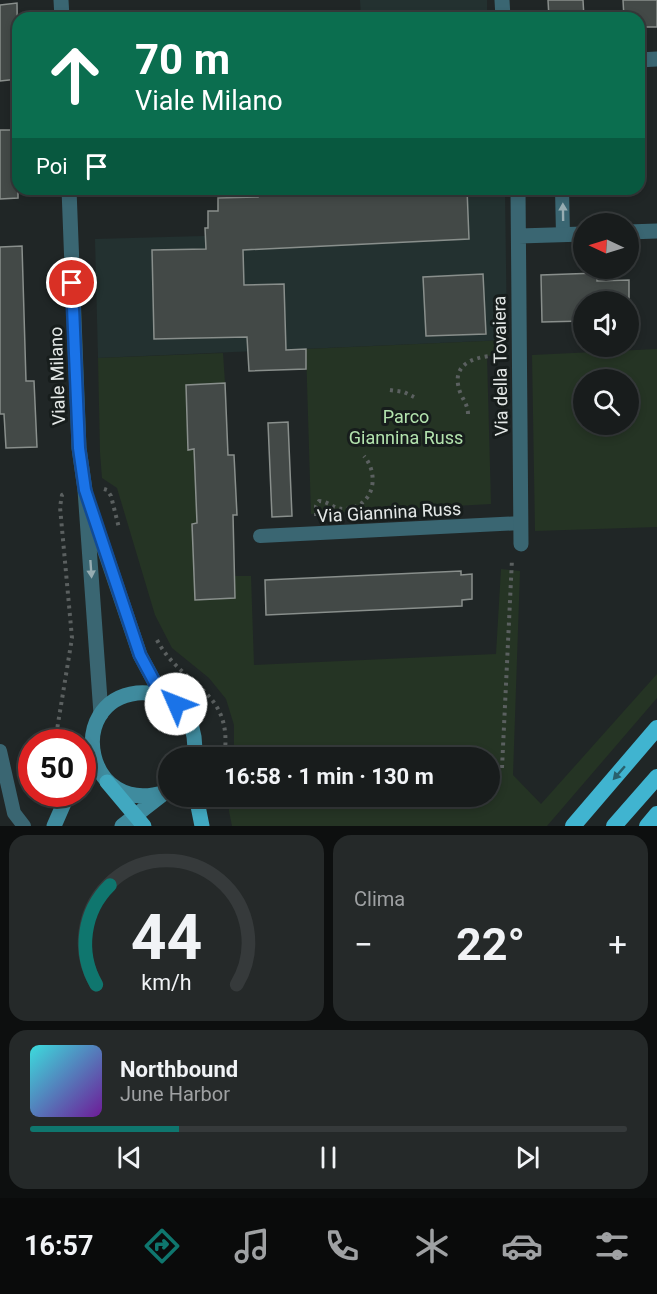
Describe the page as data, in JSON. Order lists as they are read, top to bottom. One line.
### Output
{"streets":{"street":["Via della Tovaiera","Viale Milano"],"lane":["Via Giannina Russ"]},"crossings":[["Via della Tovaiera","Via Giannina Russ"]],"parks":["Parco Giannina Russ"],"north":"left","page":{"turn":["70 m","Viale Milano"],"then":"Poi","limit":"50","trip":"16:58 · 1 min · 130 m","tile":"Clima","heat":["−","22°","+"],"song":["Northbound","June Harbor"],"tabs":"16:57","gauge":["44","km/h"]}}
